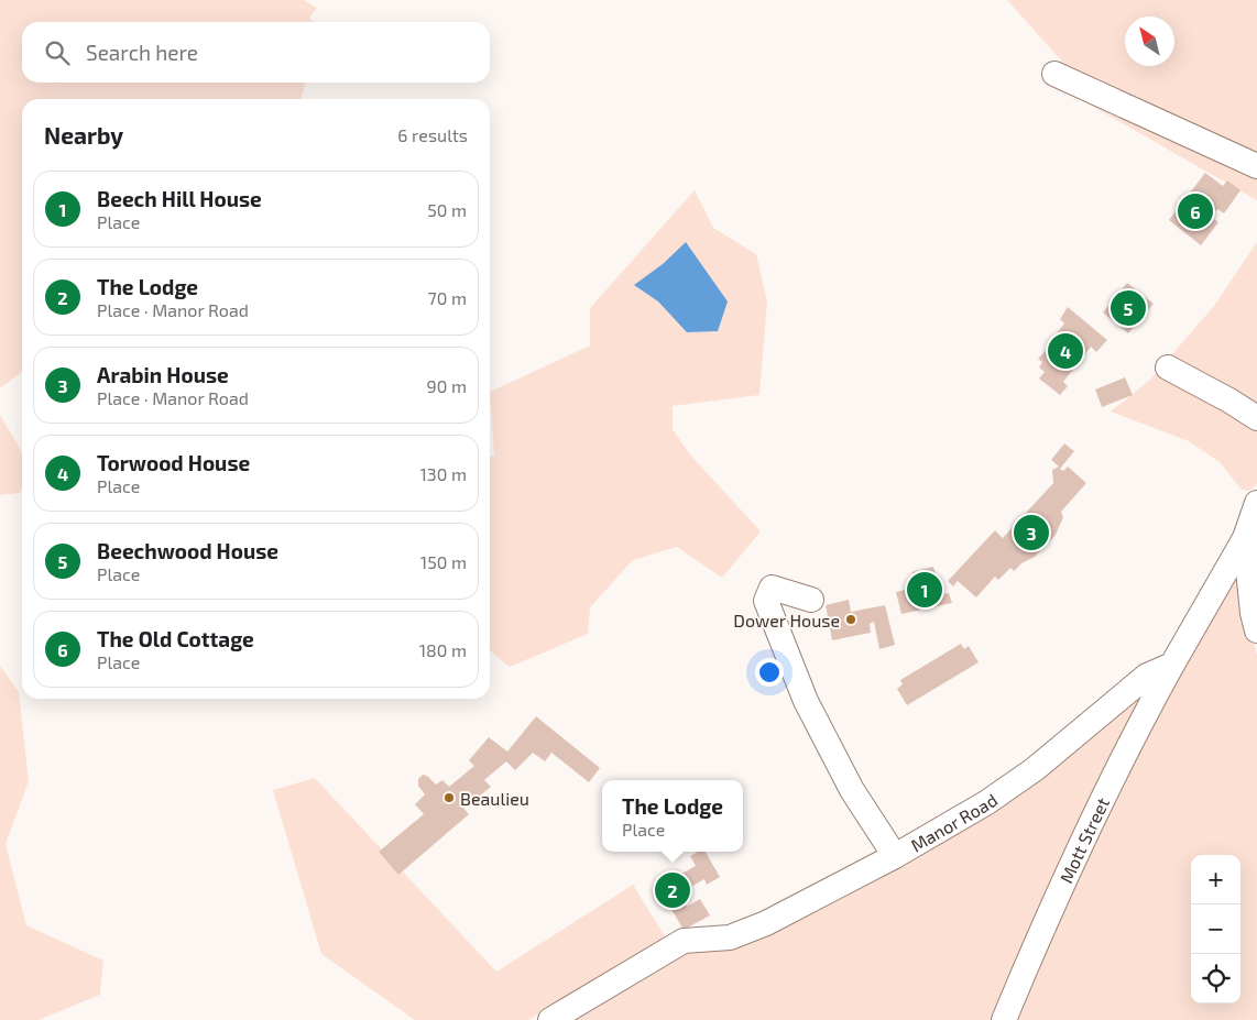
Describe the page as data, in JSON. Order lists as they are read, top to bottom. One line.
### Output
{"streets":{"street":["Manor Road","Mott Street"]},"crossings":[["Manor Road","Mott Street"]],"places":["Dower House","Beaulieu"],"north":"top left","page":{"search":"Search here","heading":["Nearby","6 results"],"list":[{"mark":"1","name":"Beech Hill House","note":"Place","value":"50 m"},{"mark":"2","name":"The Lodge","note":"Place · Manor Road","value":"70 m"},{"mark":"3","name":"Arabin House","note":"Place · Manor Road","value":"90 m"},{"mark":"4","name":"Torwood House","note":"Place","value":"130 m"},{"mark":"5","name":"Beechwood House","note":"Place","value":"150 m"},{"mark":"6","name":"The Old Cottage","note":"Place","value":"180 m"}],"pins":["6","5","4","3","1","2"],"popup":["The Lodge","Place"],"map_buttons":["+","−"]}}
